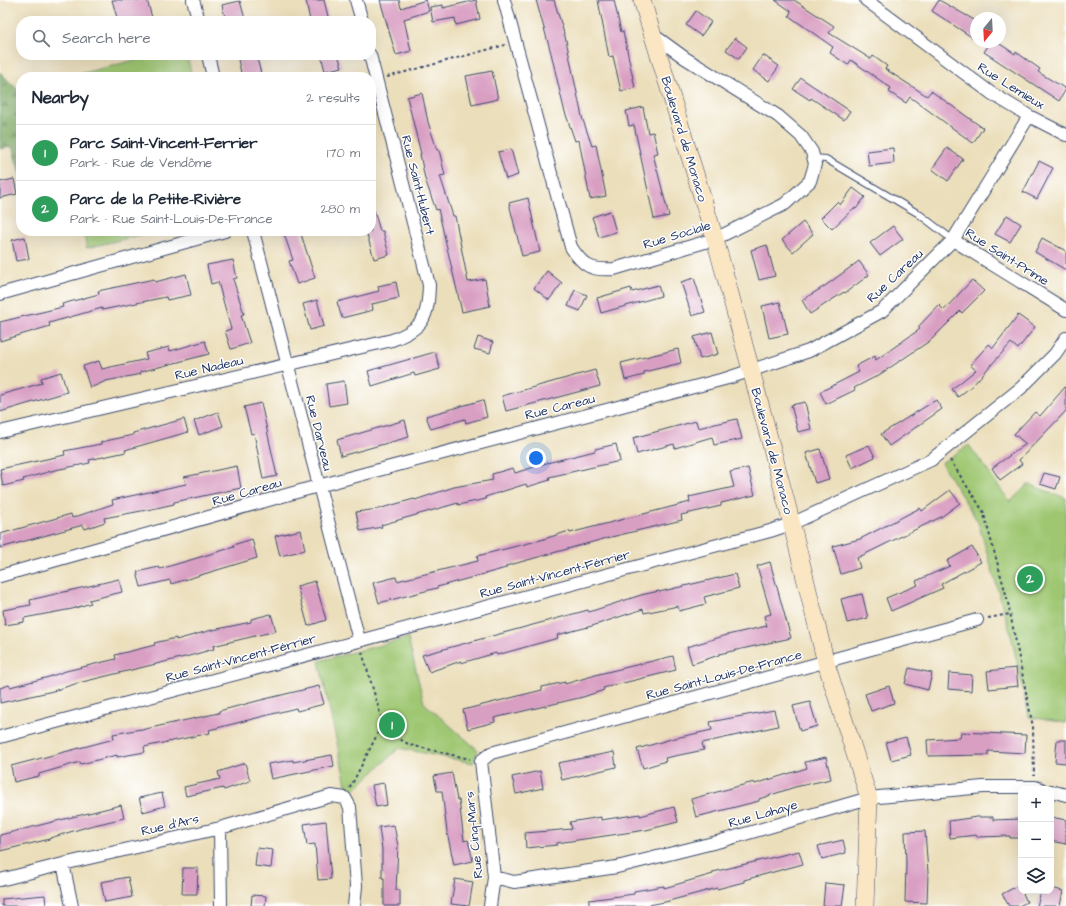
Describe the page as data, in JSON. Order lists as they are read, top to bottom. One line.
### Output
{"streets":{"street":["Rue Lemieux","Boulevard de Monaco","Rue Saint-Hubert","Rue Sociale","Rue Saint-Prime","Rue Careau","Rue Nadeau","Rue Darveau","Rue Saint-Vincent-Férrier","Rue Saint-Louis-De-France","Rue Lahaye","Rue d'Ars","Rue Cinq-Mars"]},"crossings":[["Rue Lemieux","Rue Careau"],["Boulevard de Monaco","Rue Sociale"],["Boulevard de Monaco","Rue Careau"],["Boulevard de Monaco","Rue Saint-Vincent-Férrier"],["Boulevard de Monaco","Rue Saint-Louis-De-France"],["Boulevard de Monaco","Rue Lahaye"],["Rue Saint-Hubert","Rue Nadeau"],["Rue Saint-Prime","Rue Careau"],["Rue Careau","Rue Darveau"],["Rue Nadeau","Rue Darveau"],["Rue Darveau","Rue Saint-Vincent-Férrier"],["Rue Saint-Louis-De-France","Rue Cinq-Mars"],["Rue Lahaye","Rue Cinq-Mars"]],"north":"bottom","page":{"search":"Search here","heading":["Nearby","2 results"],"list":[{"mark":"1","name":"Parc Saint-Vincent-Ferrier","note":"Park · Rue de Vendôme","value":"170 m"},{"mark":"2","name":"Parc de la Petite-Rivière","note":"Park · Rue Saint-Louis-De-France","value":"280 m"}],"pins":["2","1"],"map_buttons":["+","−"]}}
